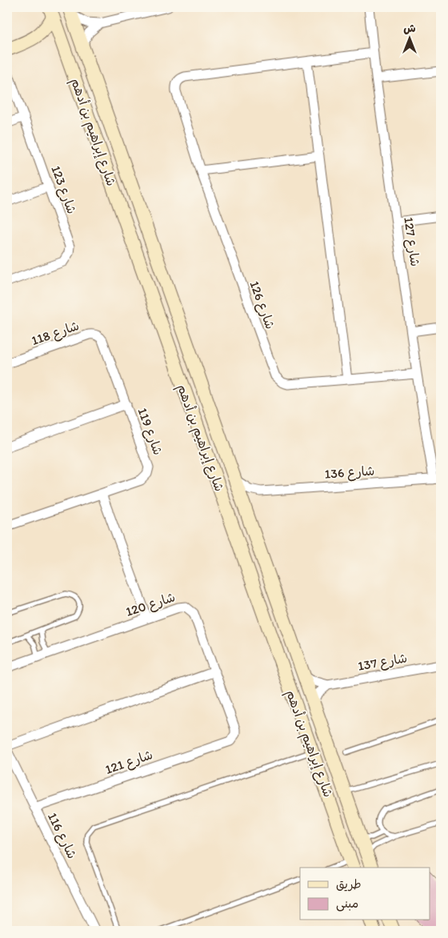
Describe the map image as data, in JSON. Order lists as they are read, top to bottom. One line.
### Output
{"streets":{"street":["شارع إبراهيم بن أدهم","شارع 123","شارع 127","شارع 126","شارع 118","شارع 119","شارع 136","شارع 120","شارع 137","شارع 121","شارع 116"]},"crossings":[["شارع إبراهيم بن أدهم","شارع 136"],["شارع إبراهيم بن أدهم","شارع 137"],["شارع 127","شارع 126"],["شارع 127","شارع 136"],["شارع 118","شارع 119"],["شارع 120","شارع 121"],["شارع 121","شارع 116"]],"legend":["طريق","مبنى"],"north":"top"}
